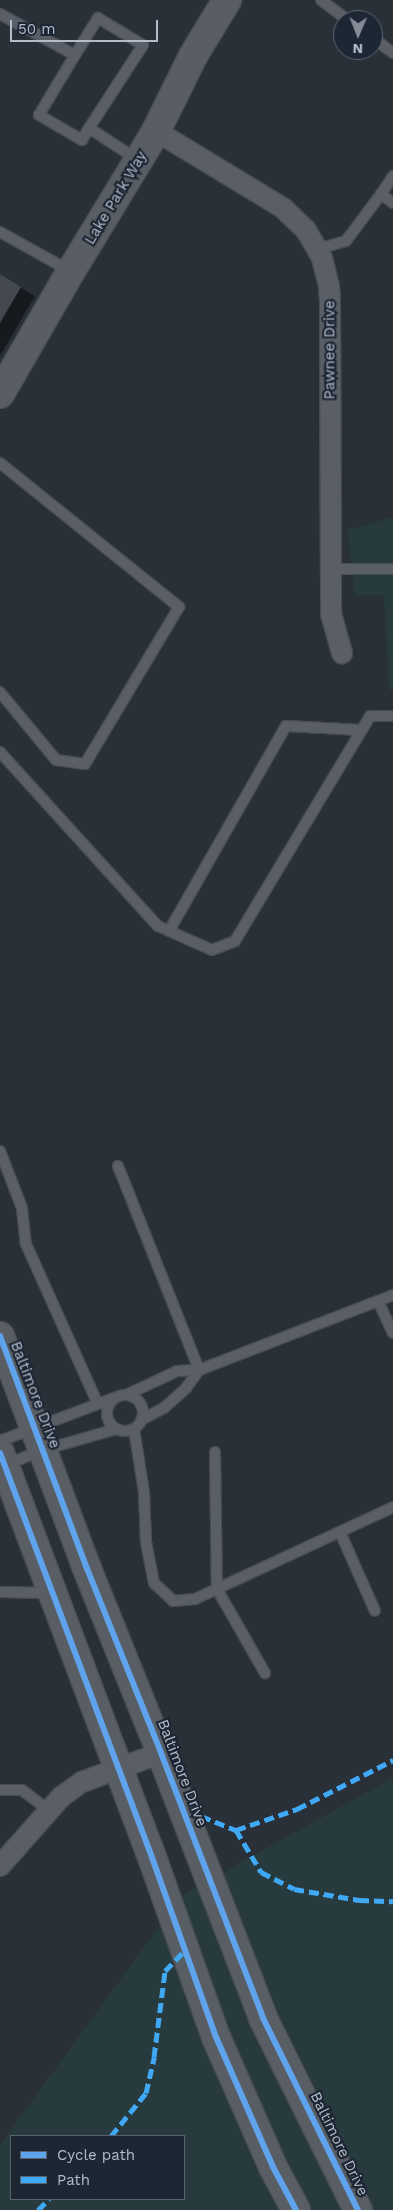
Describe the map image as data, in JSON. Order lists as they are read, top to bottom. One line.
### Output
{"streets":{"main road":["Lake Park Way","Baltimore Drive"],"street":["Pawnee Drive"]},"crossings":[["Lake Park Way","Pawnee Drive"]],"legend":["Cycle path","Path"],"scale_bar":"50 m","north":"bottom"}
